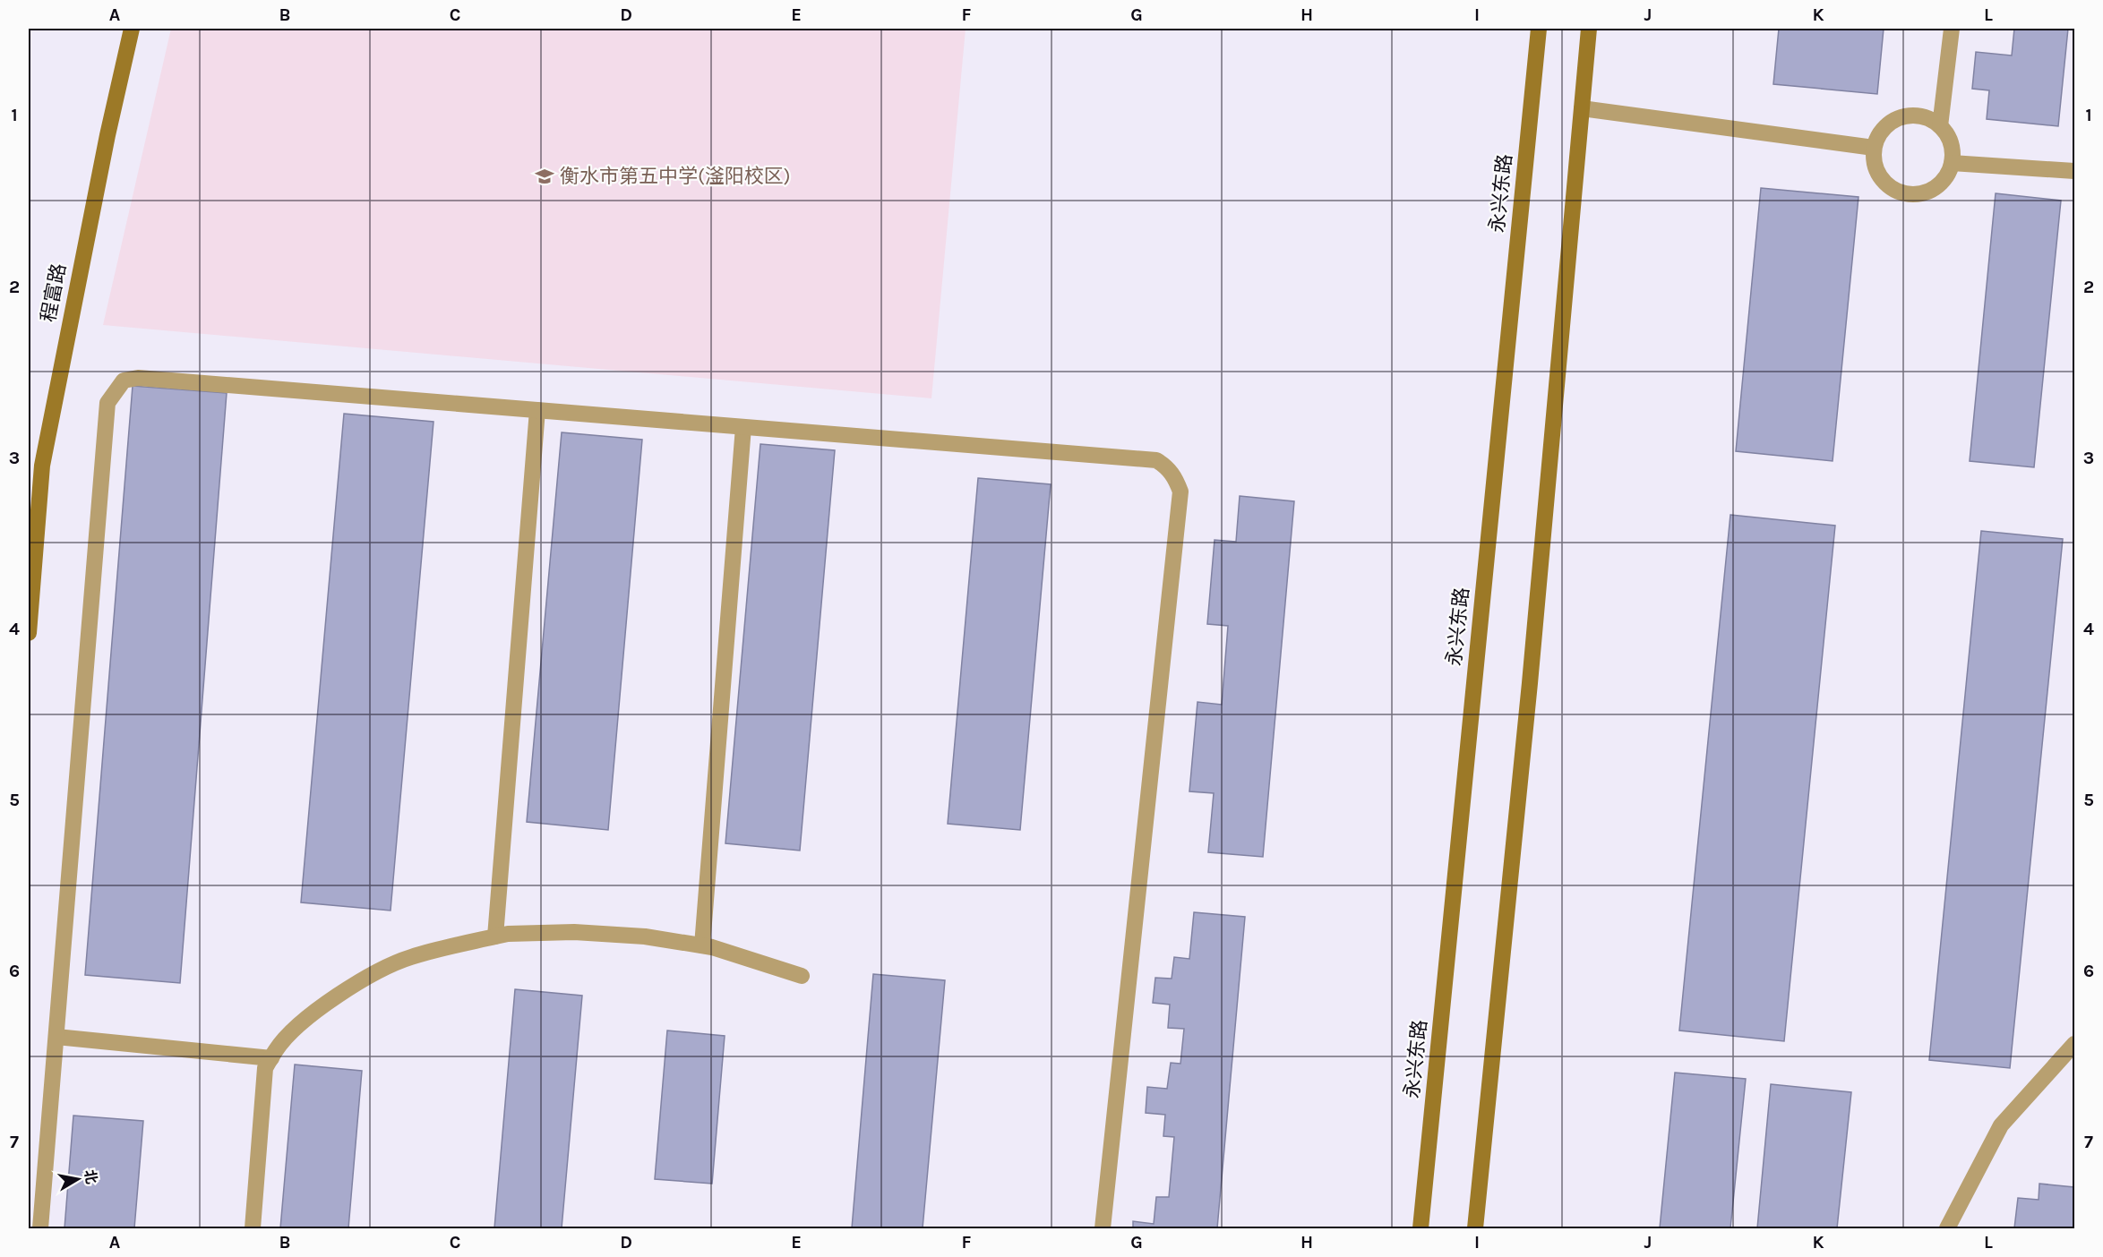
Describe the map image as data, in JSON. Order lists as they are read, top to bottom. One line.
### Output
{"streets":{"street":["永兴东路","程富路"]},"places":{"school or university":["衡水市第五中学(滏阳校区)"]},"north":"right","grid":{"columns":["A","B","C","D","E","F","G","H","I","J","K","L"],"rows":["1","2","3","4","5","6","7"]}}
